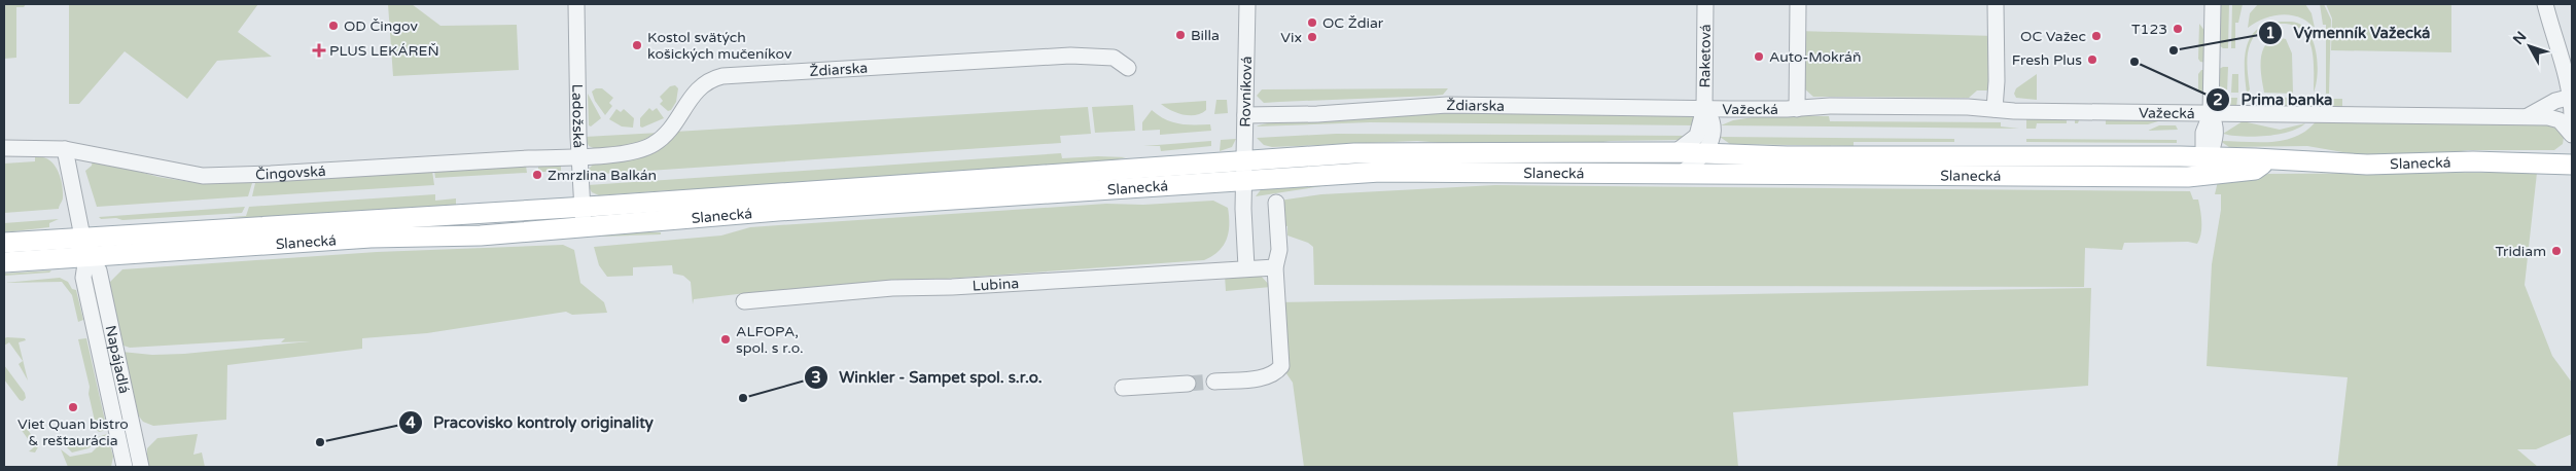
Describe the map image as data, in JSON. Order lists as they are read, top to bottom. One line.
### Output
{"streets":{"main road":["Slanecká"],"street":["Raketová","Ždiarska","Rovníková","Važecká","Ladožská","Čingovská","Lubina","Napájadlá"]},"crossings":[["Raketová","Ždiarska"],["Raketová","Važecká"],["Raketová","Slanecká"],["Ždiarska","Rovníková"],["Ždiarska","Važecká"],["Ždiarska","Ladožská"],["Ždiarska","Čingovská"],["Rovníková","Slanecká"],["Ladožská","Slanecká"],["Ladožská","Čingovská"],["Slanecká","Napájadlá"],["Čingovská","Napájadlá"]],"places":{"other":["OC Ždiar","OD Čingov","T123","Billa","OC Važec","Vix","Kostol svätých košických mučeníkov","Výmenník Važecká","Auto-Mokráň","Fresh Plus","Prima banka","Zmrzlina Balkán","Tridiam","ALFOPA, spol. s r.o.","Winkler - Sampet spol. s.r.o.","Viet Quan bistro & reštaurácia","Pracovisko kontroly originality"],"health":["PLUS LEKÁREŇ"]},"north":"top left"}
